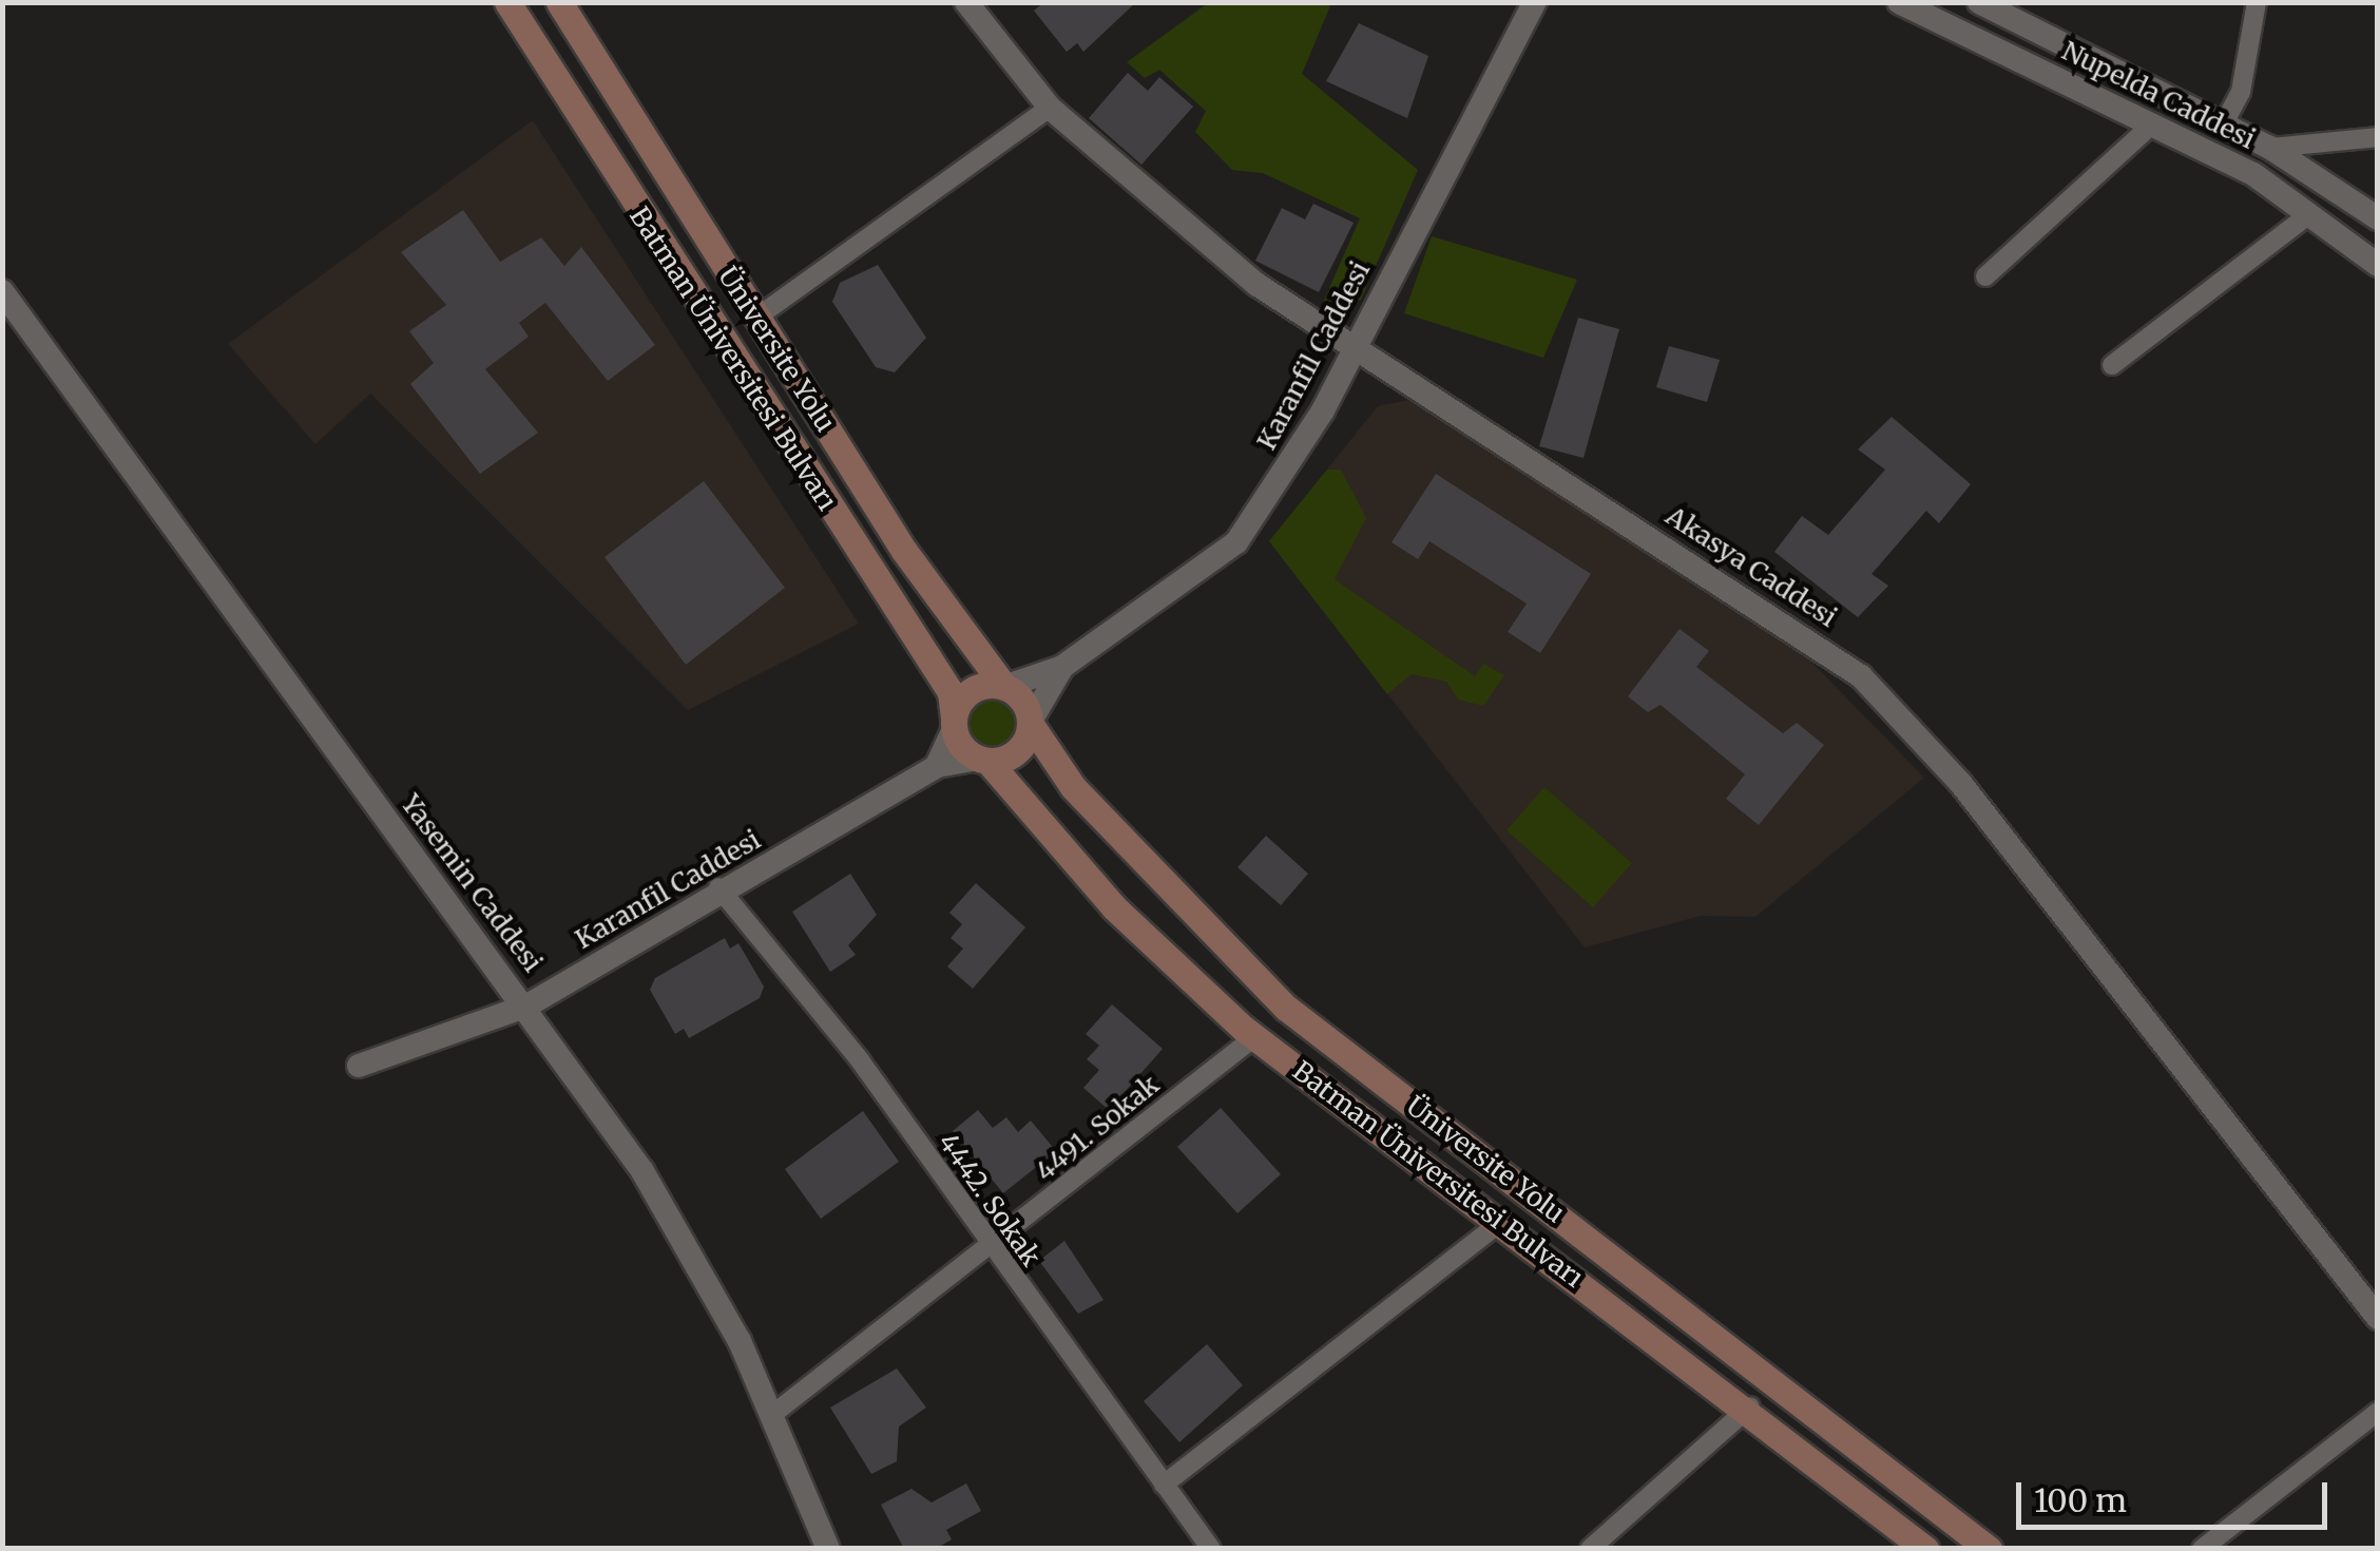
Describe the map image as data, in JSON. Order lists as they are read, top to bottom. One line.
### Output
{"streets":{"main road":["Üniversite Yolu","Batman Üniversitesi Bulvarı"],"street":["Nupelda Caddesi","Karanfil Caddesi","Akasya Caddesi","Yasemin Caddesi","4491. Sokak","4442. Sokak"]},"crossings":[["Üniversite Yolu","Batman Üniversitesi Bulvarı"],["Karanfil Caddesi","Akasya Caddesi"],["Karanfil Caddesi","Yasemin Caddesi"],["Karanfil Caddesi","4442. Sokak"],["Batman Üniversitesi Bulvarı","4491. Sokak"],["Yasemin Caddesi","4491. Sokak"],["4491. Sokak","4442. Sokak"]],"scale_bar":"100 m"}
